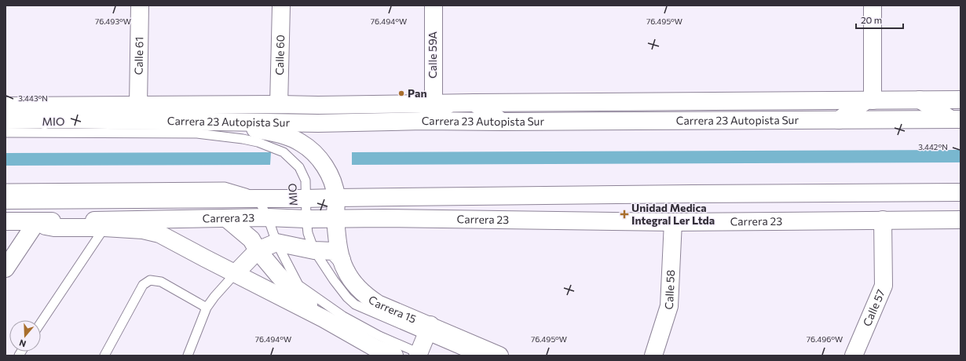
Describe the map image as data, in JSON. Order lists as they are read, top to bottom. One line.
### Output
{"streets":{"main road":["Calle 60","Calle 59A","Calle 61","Carrera 23 Autopista Sur","Carrera 23","Calle 58","Calle 57","Carrera 15"],"lane":["MIO"]},"crossings":[["Carrera 23 Autopista Sur","Carrera 15"],["MIO","Carrera 23"],["MIO","Carrera 15"],["Carrera 23","Calle 58"],["Carrera 23","Calle 57"],["Carrera 23","Carrera 15"]],"places":{"other":["Pan"],"health":["Unidad Medica Integral Ler Ltda"]},"scale_bar":"20 m","north":"bottom","coordinates":["76.493°W","76.494°W","76.495°W","3.443°N","3.442°N","76.496°W"]}
